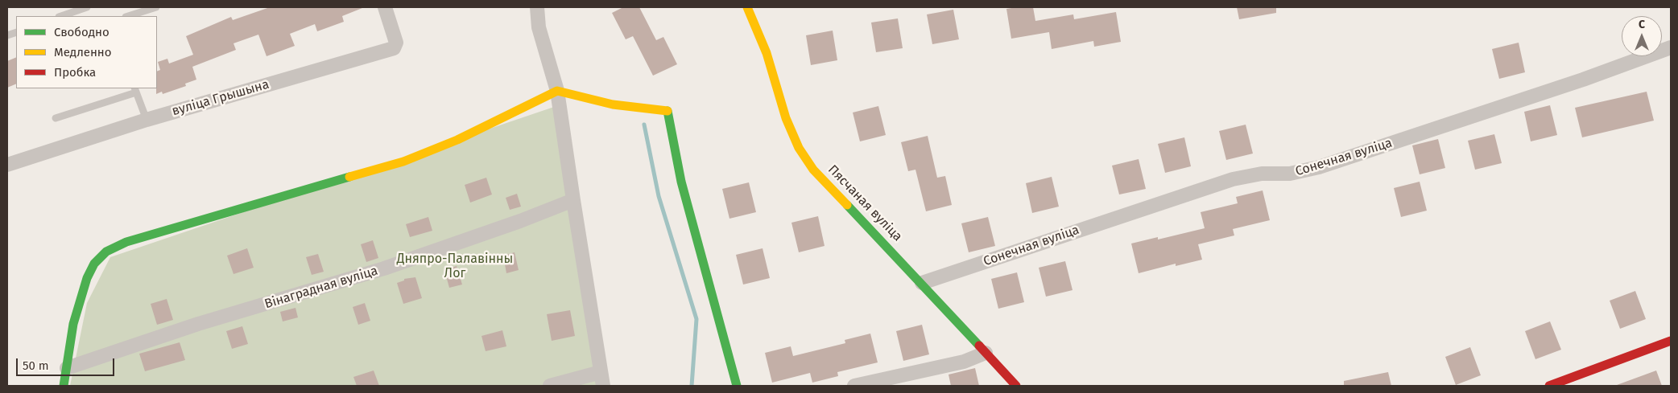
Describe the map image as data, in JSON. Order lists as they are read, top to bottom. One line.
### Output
{"streets":{"street":["вуліца Грышына","Сонечная вуліца","Пясчаная вуліца","Вінаградная вуліца"]},"crossings":[["Сонечная вуліца","Пясчаная вуліца"]],"parks":["Дняпро-Палавінны Лог"],"legend":["Свободно","Медленно","Пробка"],"scale_bar":"50 m","north":"top"}
